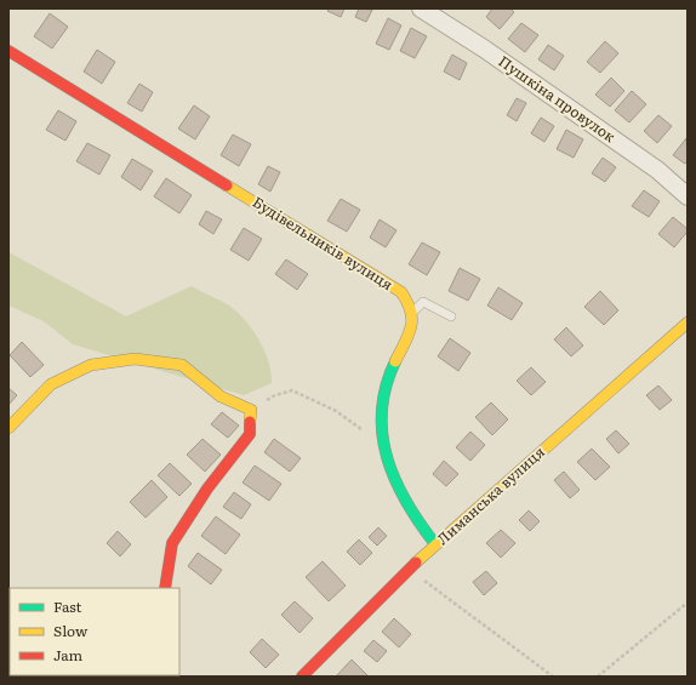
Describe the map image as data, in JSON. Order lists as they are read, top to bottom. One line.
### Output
{"streets":{"street":["Пушкіна провулок","Будівельників вулиця","Лиманська вулиця"]},"legend":["Fast","Slow","Jam"]}
